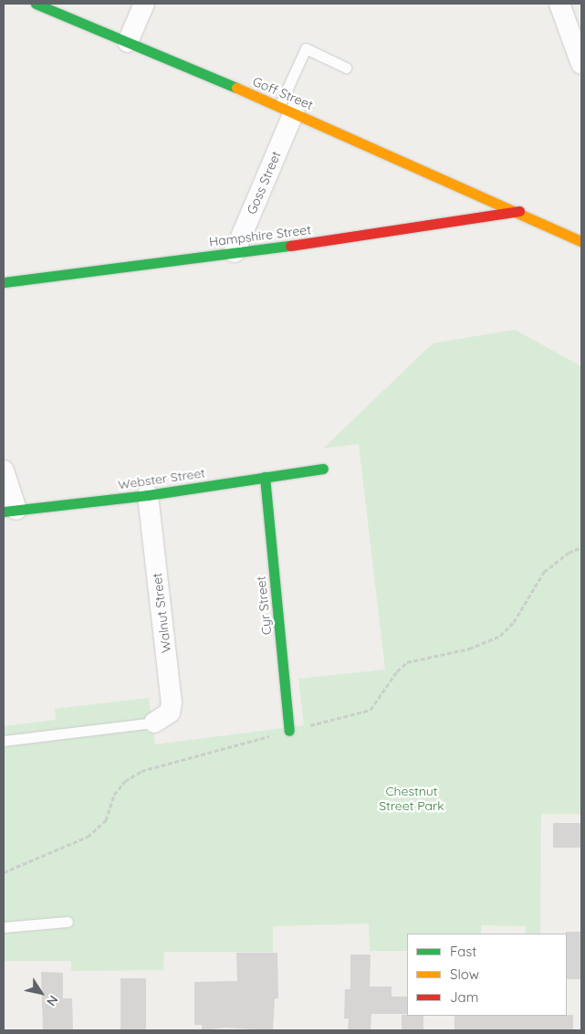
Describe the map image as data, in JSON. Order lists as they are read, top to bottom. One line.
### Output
{"streets":{"street":["Goff Street","Goss Street","Hampshire Street","Webster Street","Cyr Street","Walnut Street"]},"crossings":[["Goff Street","Goss Street"],["Goff Street","Hampshire Street"],["Goss Street","Hampshire Street"],["Webster Street","Cyr Street"],["Webster Street","Walnut Street"]],"parks":["Chestnut Street Park"],"legend":["Fast","Slow","Jam"],"north":"bottom right"}
